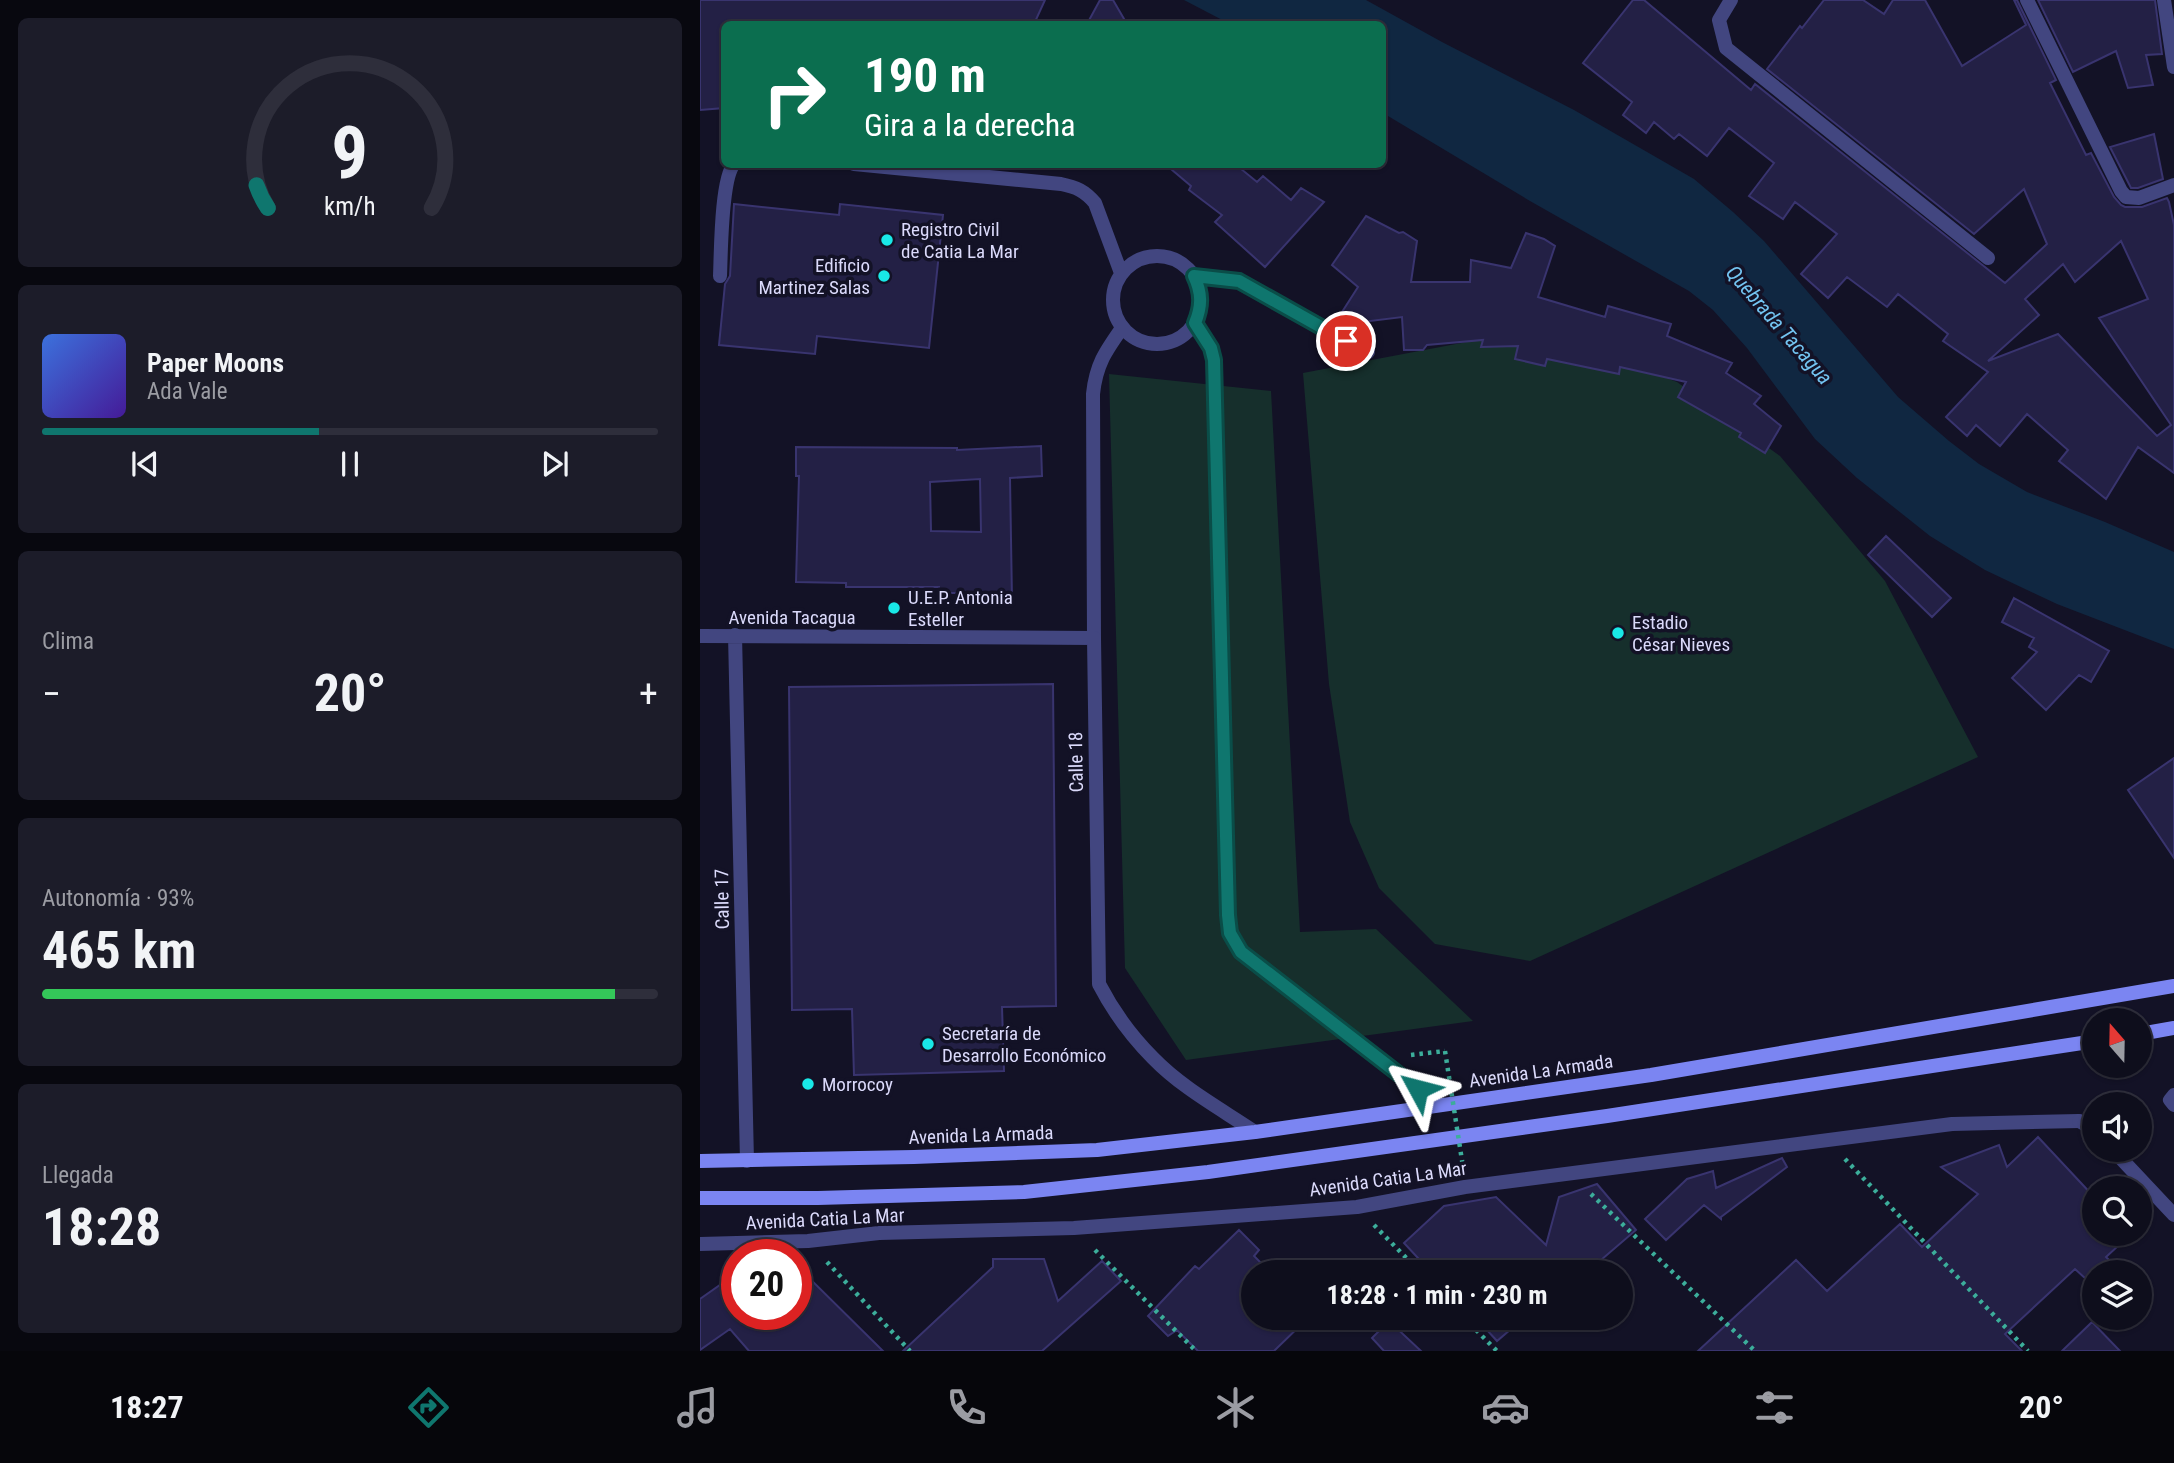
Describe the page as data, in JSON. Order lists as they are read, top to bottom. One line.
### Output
{"streets":{"main road":["Avenida La Armada"],"street":["Avenida Tacagua","Calle 18","Calle 17","Avenida Catia La Mar"]},"crossings":[["Avenida Tacagua","Calle 18"],["Avenida Tacagua","Calle 17"],["Calle 18","Avenida La Armada"],["Calle 17","Avenida La Armada"]],"water":["Quebrada Tacagua"],"places":["Registro Civil de Catia La Mar","Edificio Martinez Salas","U.E.P. Antonia Esteller","Estadio César Nieves","Secretaría de Desarrollo Económico","Morrocoy"],"north":"top","page":{"turn":["190 m","Gira a la derecha"],"song":["Paper Moons","Ada Vale"],"tile":["Clima",["Autonomía · 93%","465 km"],["Llegada","18:28"]],"heat":["−","20°","+"],"limit":"20","trip":"18:28 · 1 min · 230 m","tabs":["18:27","20°"],"gauge":["9","km/h"]}}
